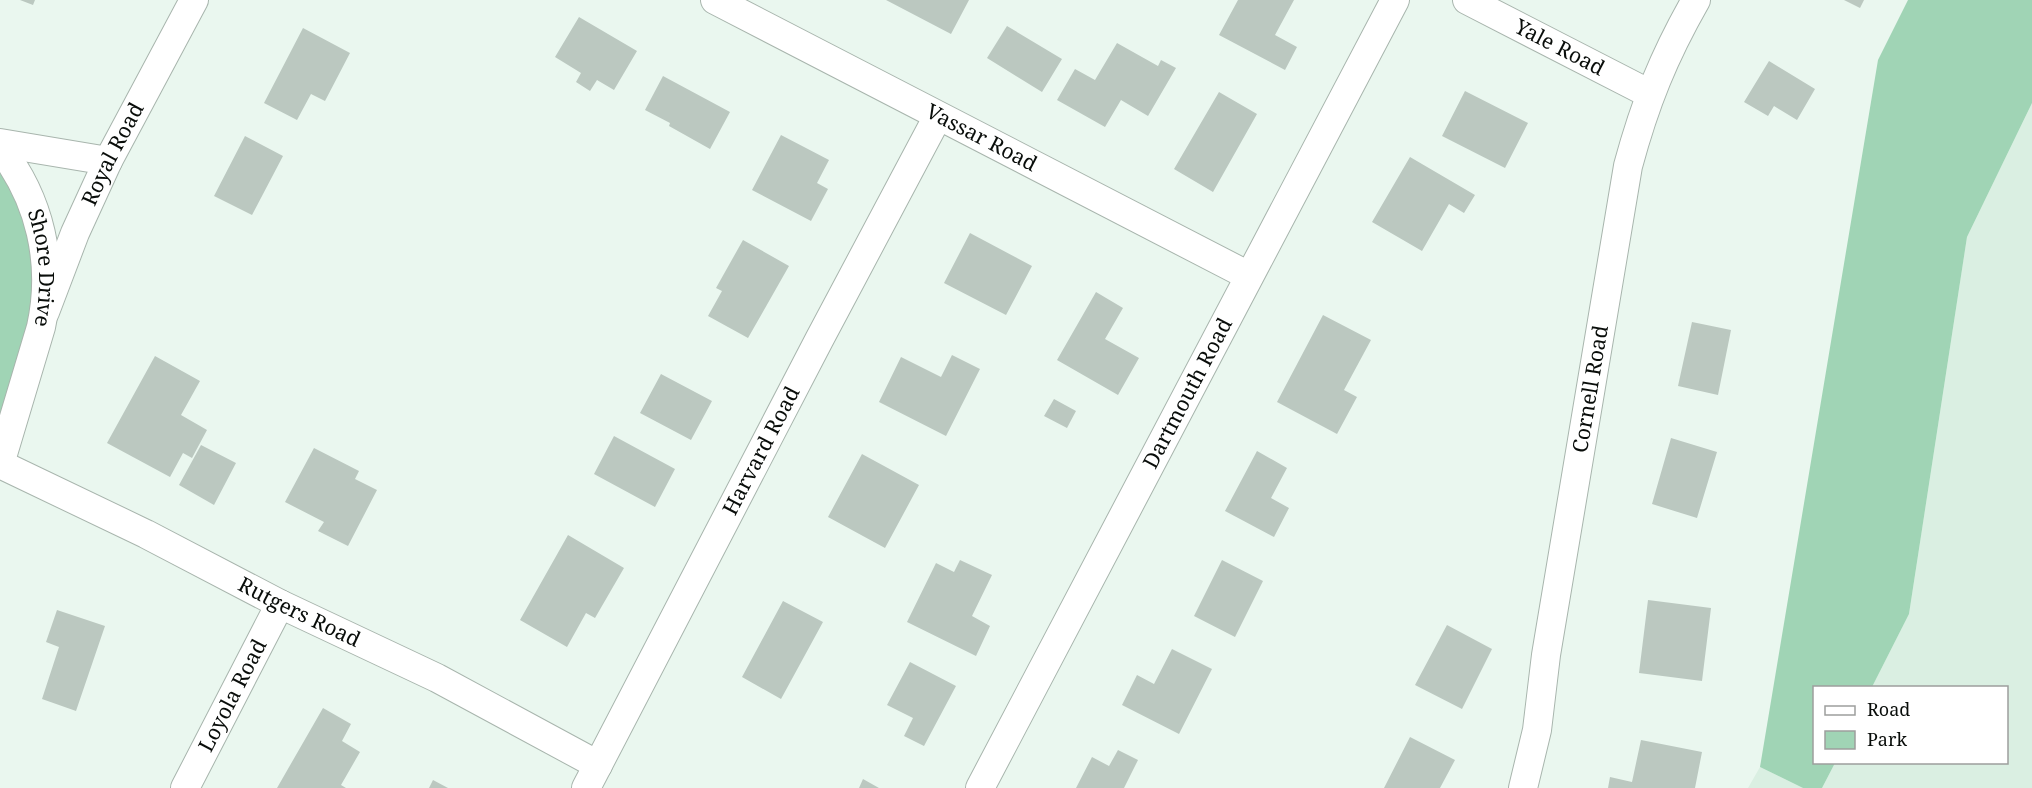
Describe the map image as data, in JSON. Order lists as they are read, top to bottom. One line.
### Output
{"streets":{"street":["Yale Road","Vassar Road","Royal Road","Shore Drive","Cornell Road","Dartmouth Road","Harvard Road","Rutgers Road","Loyola Road"]},"crossings":[["Yale Road","Cornell Road"],["Vassar Road","Dartmouth Road"],["Vassar Road","Harvard Road"],["Royal Road","Shore Drive"],["Shore Drive","Rutgers Road"],["Harvard Road","Rutgers Road"],["Rutgers Road","Loyola Road"]],"legend":["Road","Park"]}
